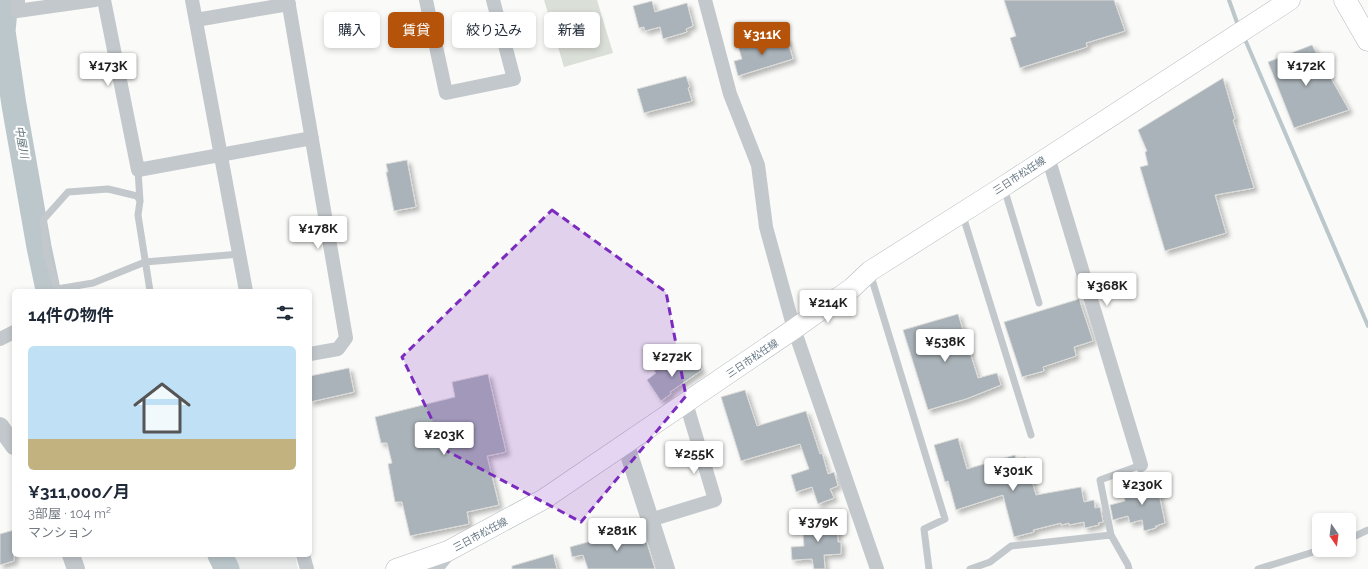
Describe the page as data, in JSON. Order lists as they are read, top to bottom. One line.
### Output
{"streets":{"main road":["三日市松任線"]},"water":["中屋川"],"north":"bottom","page":{"chip":["購入","賃貸","絞り込み","新着"],"price":["¥311K","¥173K","¥172K","¥178K","¥368K","¥214K","¥538K","¥272K","¥203K","¥255K","¥301K","¥230K","¥379K","¥281K"],"heading":"14件の物件","list":[{"name":"¥311,000/月","note":"3部屋 · 104 m² · マンション"}]}}
